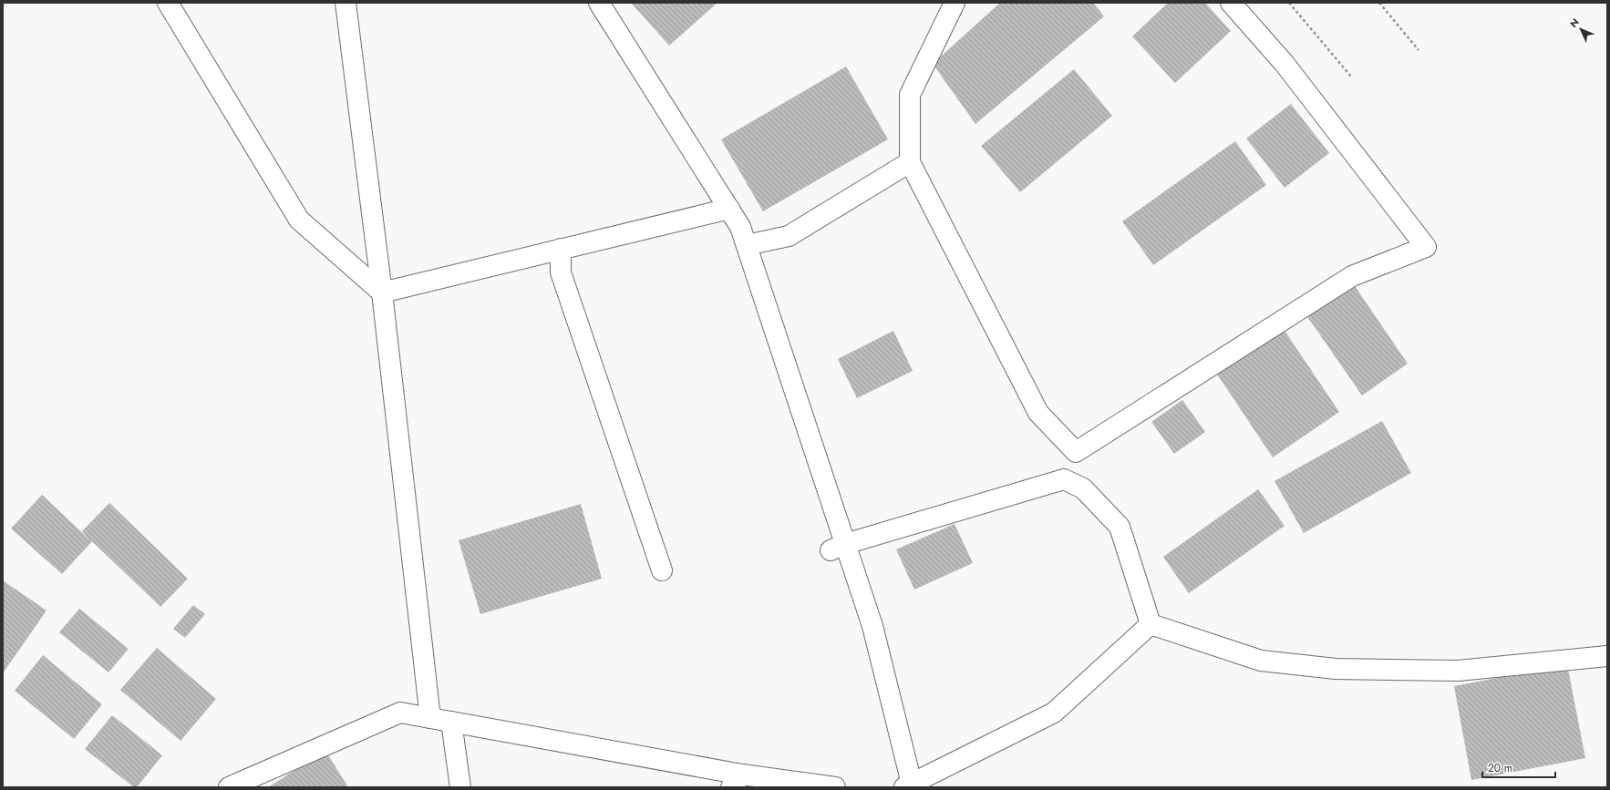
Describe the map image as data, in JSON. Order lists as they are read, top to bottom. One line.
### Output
{"scale_bar":"20 m","north":"top left"}
